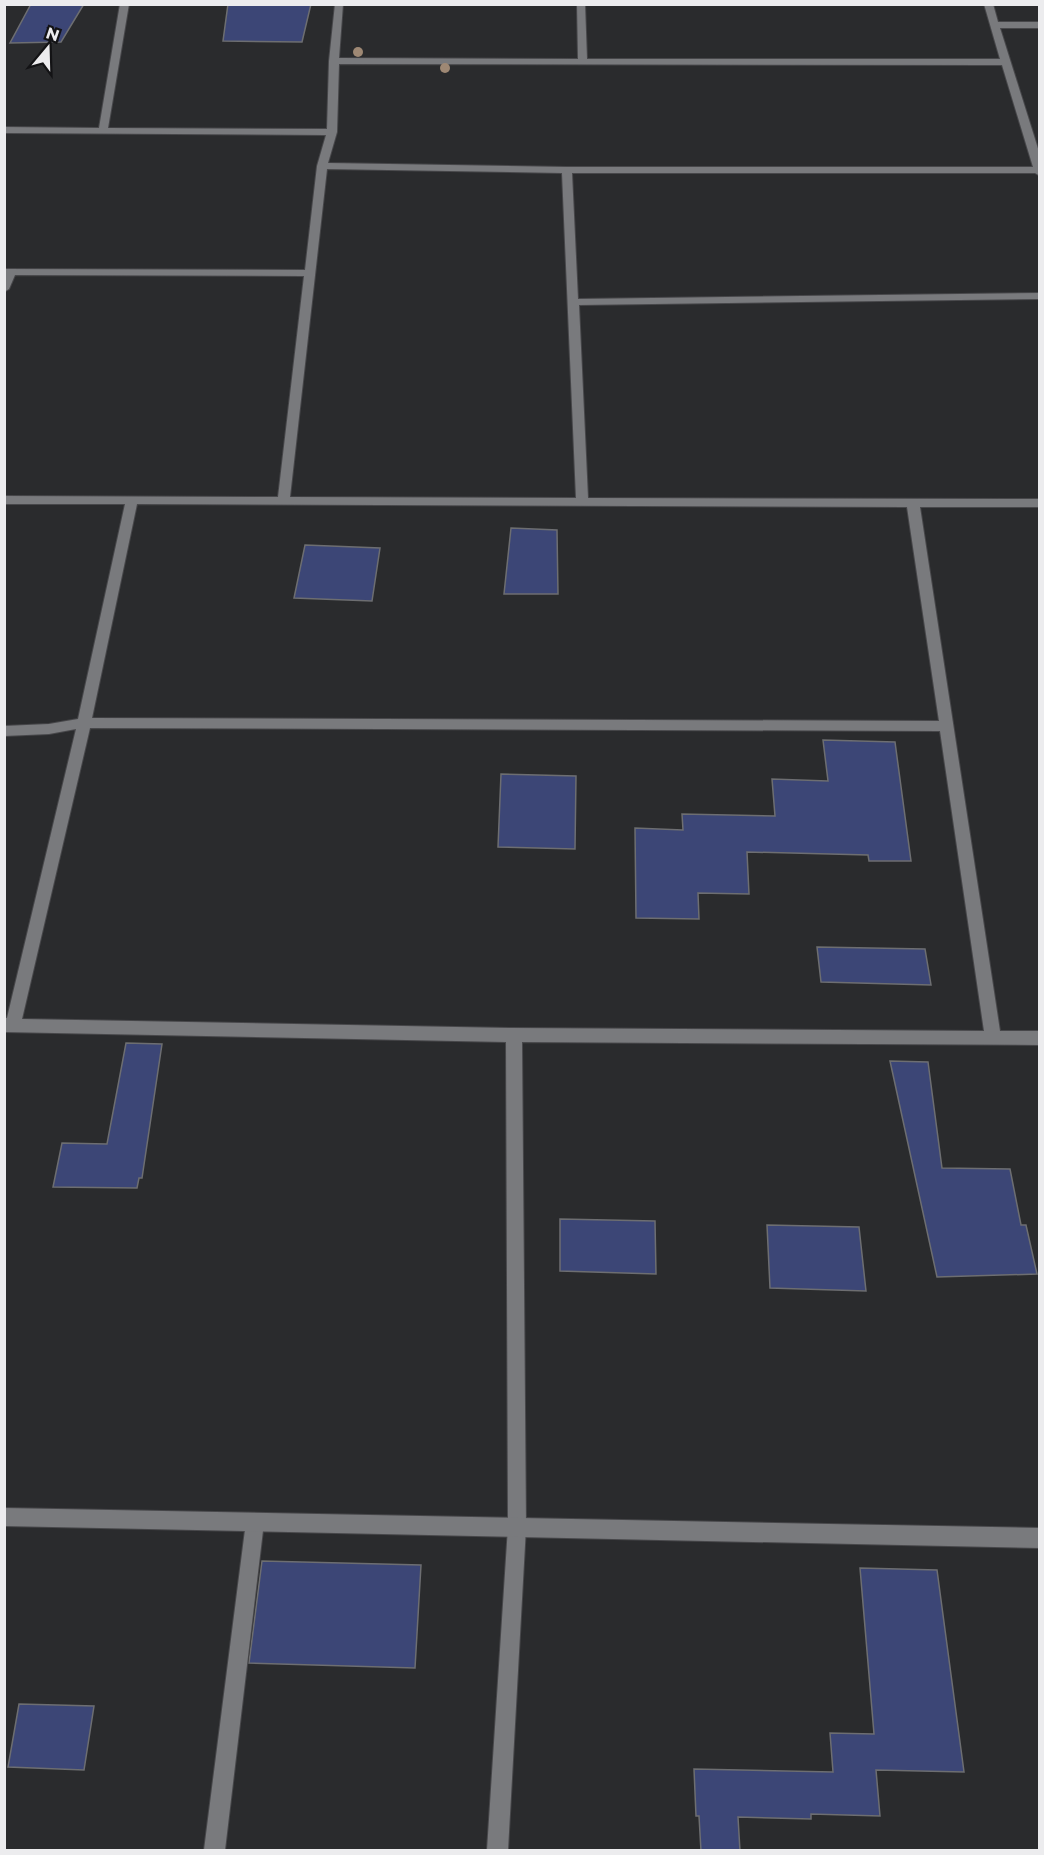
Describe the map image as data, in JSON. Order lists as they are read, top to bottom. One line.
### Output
{"north":"top"}
